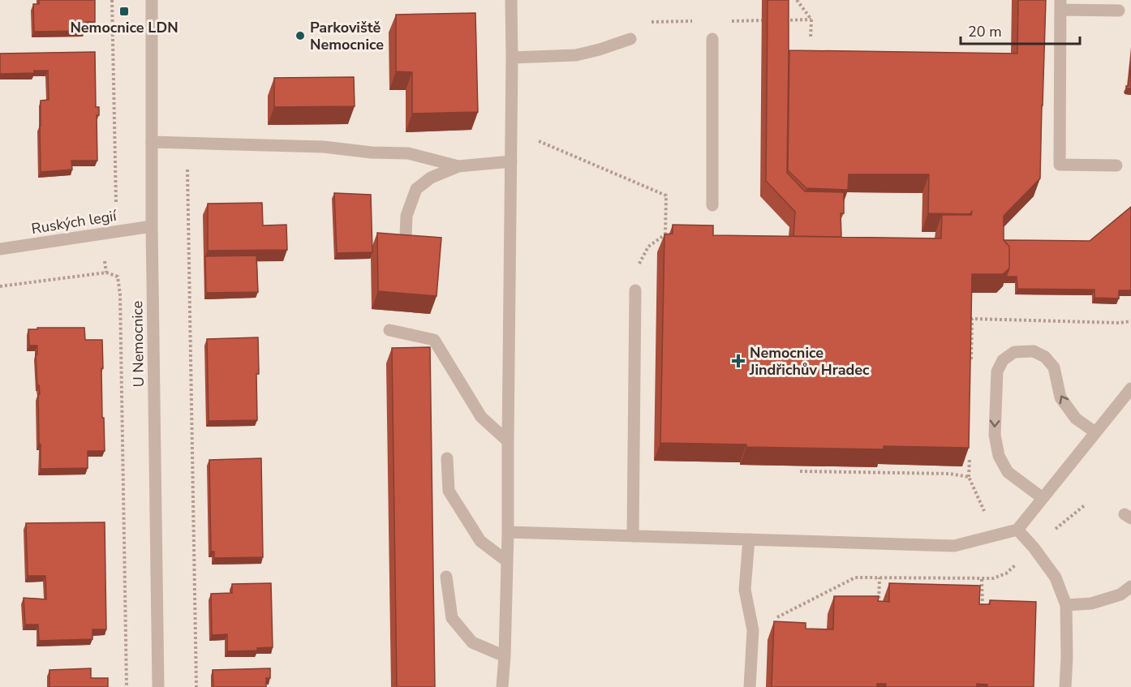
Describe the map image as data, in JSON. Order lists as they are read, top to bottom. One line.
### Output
{"streets":{"street":["Ruských legií","U Nemocnice"]},"crossings":[["Ruských legií","U Nemocnice"]],"places":{"transit":["Nemocnice LDN"],"other":["Parkoviště Nemocnice"],"health":["Nemocnice Jindřichův Hradec"]},"scale_bar":"20 m"}
